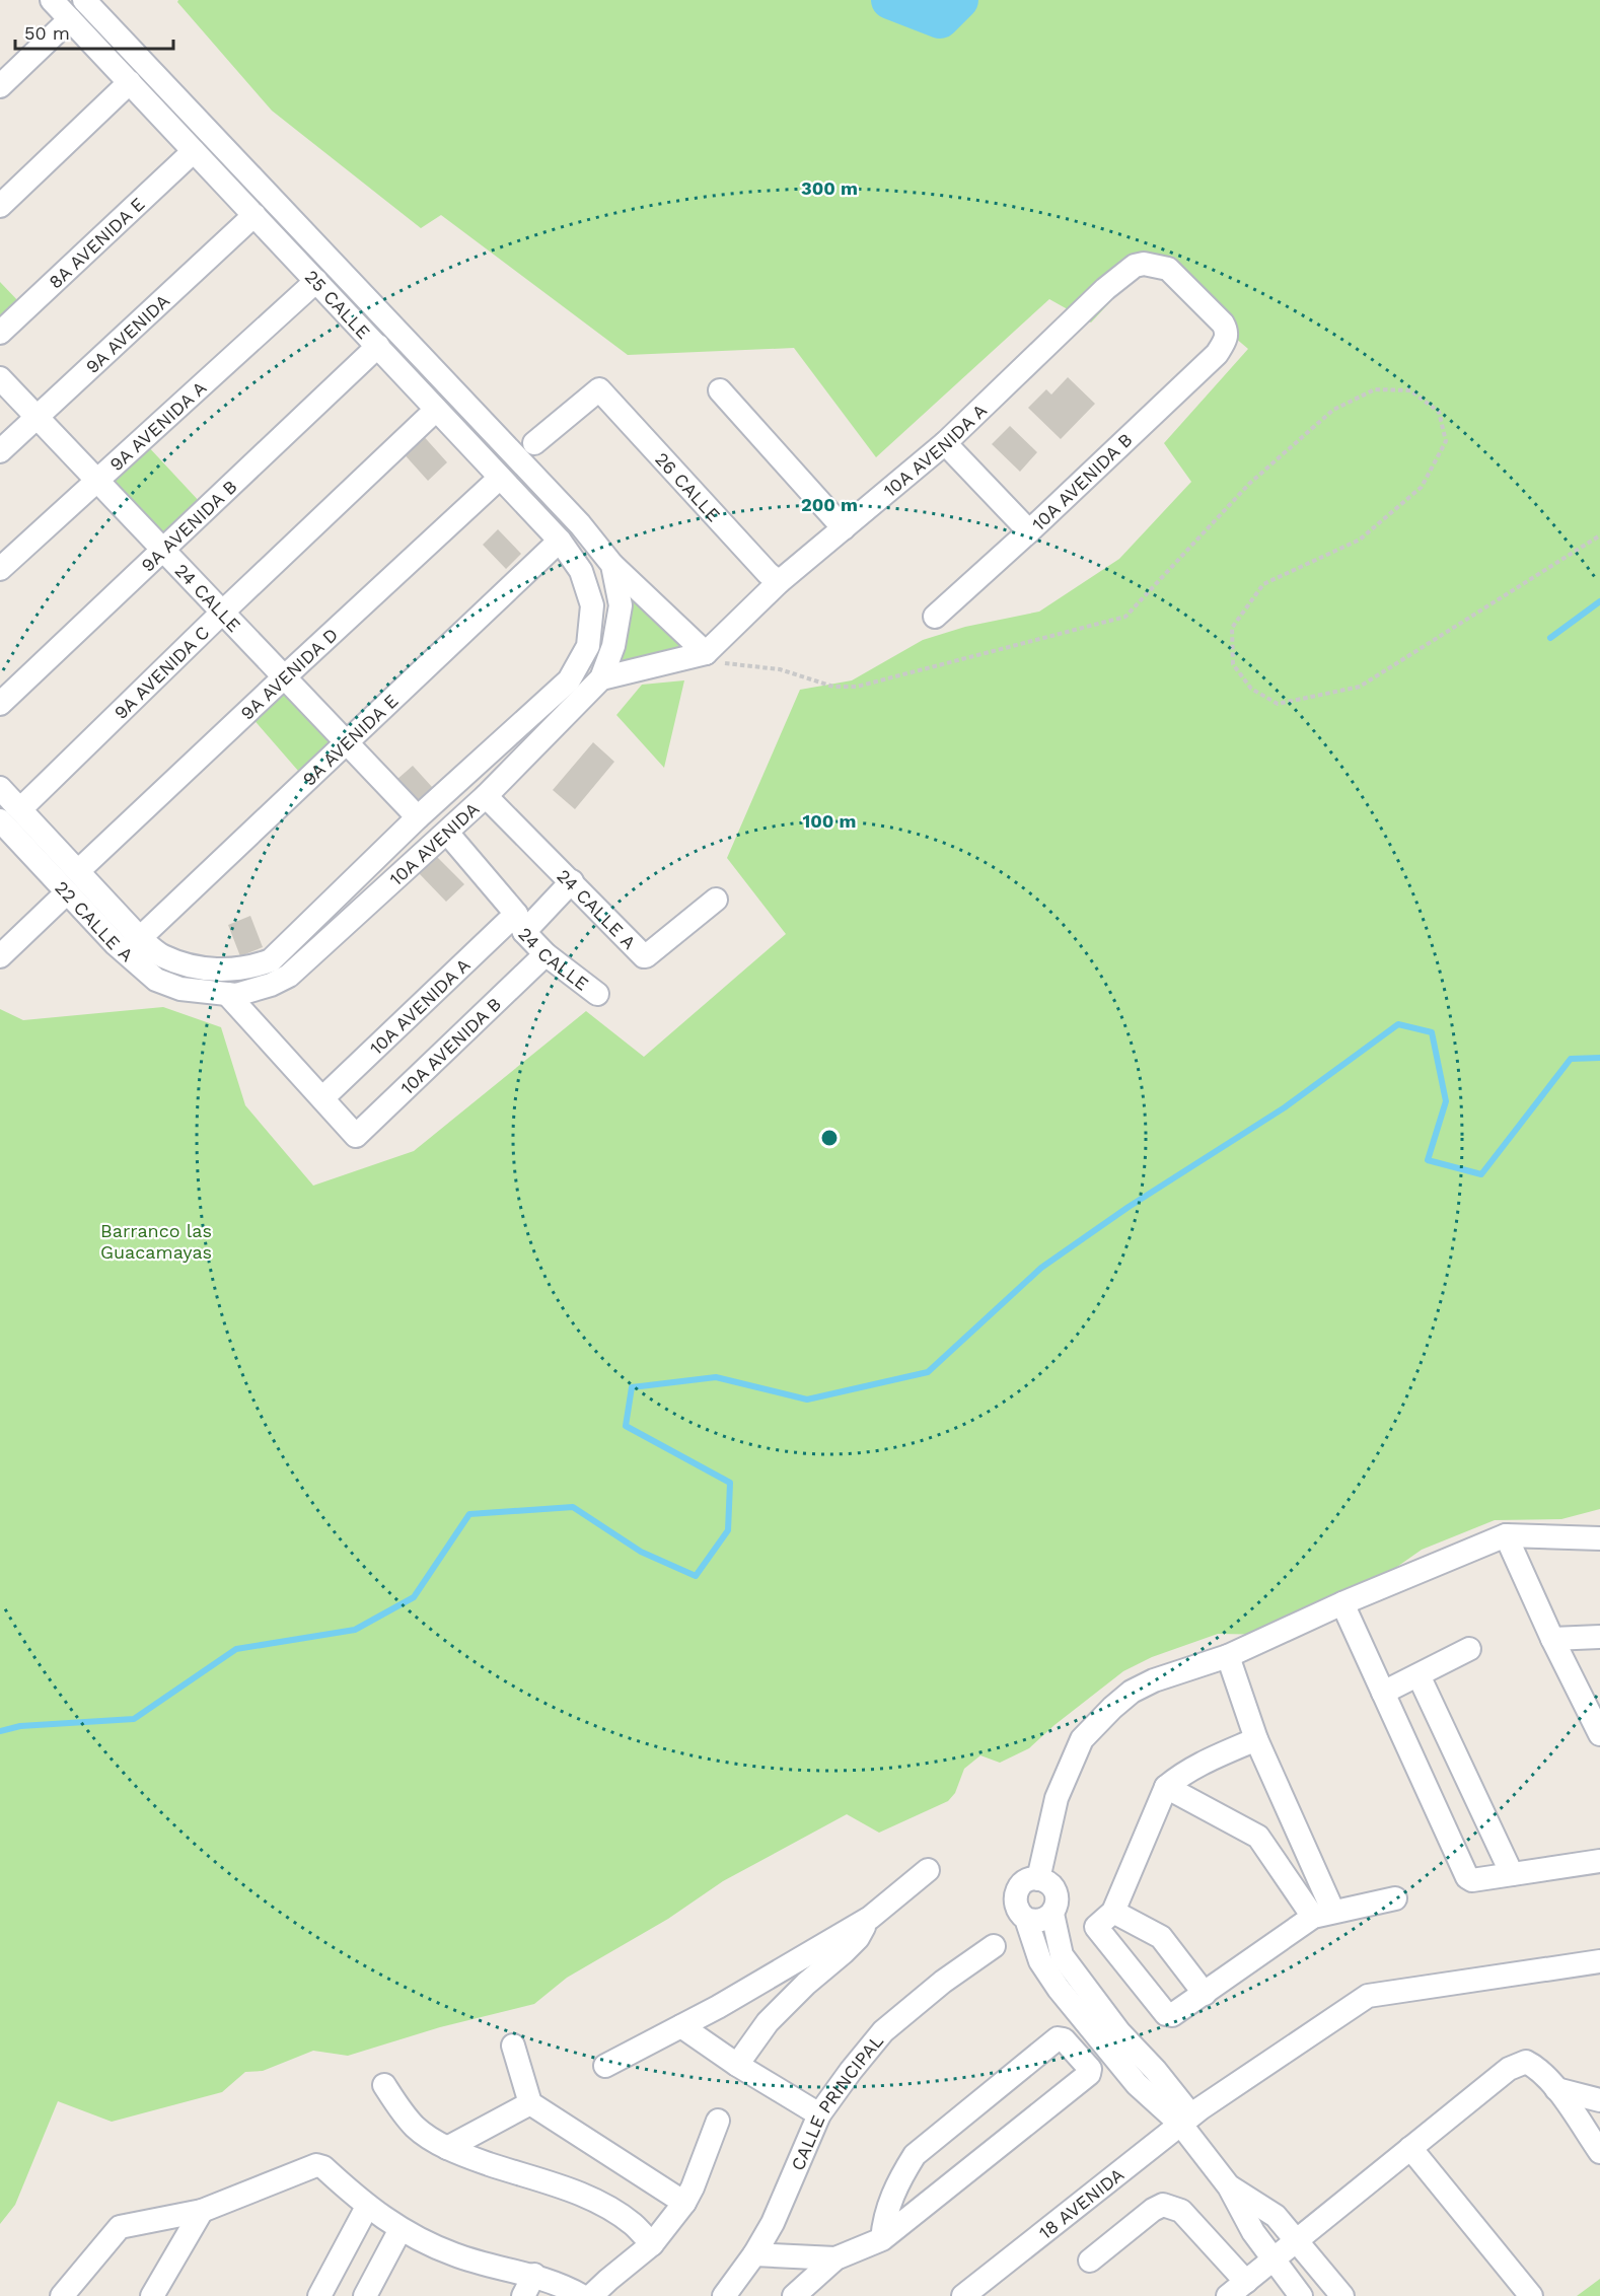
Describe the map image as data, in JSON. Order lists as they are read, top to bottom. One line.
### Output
{"streets":{"street":["8A AVENIDA E","25 CALLE","9A AVENIDA","9A AVENIDA A","10A AVENIDA A","10A AVENIDA B","26 CALLE","9A AVENIDA B","24 CALLE","9A AVENIDA C","9A AVENIDA D","9A AVENIDA E","10A AVENIDA","24 CALLE A","22 CALLE A","CALLE PRINCIPAL","18 AVENIDA"]},"crossings":[["8A AVENIDA E","25 CALLE"],["25 CALLE","9A AVENIDA"],["25 CALLE","9A AVENIDA A"],["25 CALLE","10A AVENIDA A"],["25 CALLE","9A AVENIDA B"],["25 CALLE","9A AVENIDA C"],["25 CALLE","9A AVENIDA D"],["25 CALLE","9A AVENIDA E"],["25 CALLE","10A AVENIDA"],["9A AVENIDA","24 CALLE"],["9A AVENIDA A","24 CALLE"],["10A AVENIDA A","10A AVENIDA B"],["10A AVENIDA A","26 CALLE"],["10A AVENIDA A","24 CALLE"],["10A AVENIDA A","24 CALLE A"],["10A AVENIDA B","24 CALLE"],["9A AVENIDA B","24 CALLE"],["24 CALLE","9A AVENIDA C"],["24 CALLE","9A AVENIDA D"],["24 CALLE","9A AVENIDA E"],["24 CALLE","10A AVENIDA"],["9A AVENIDA C","22 CALLE A"],["9A AVENIDA D","22 CALLE A"],["9A AVENIDA E","22 CALLE A"],["10A AVENIDA","24 CALLE A"],["10A AVENIDA","22 CALLE A"]],"parks":["Barranco las Guacamayas"],"scale_bar":"50 m","rings":["300 m","200 m","100 m"]}
